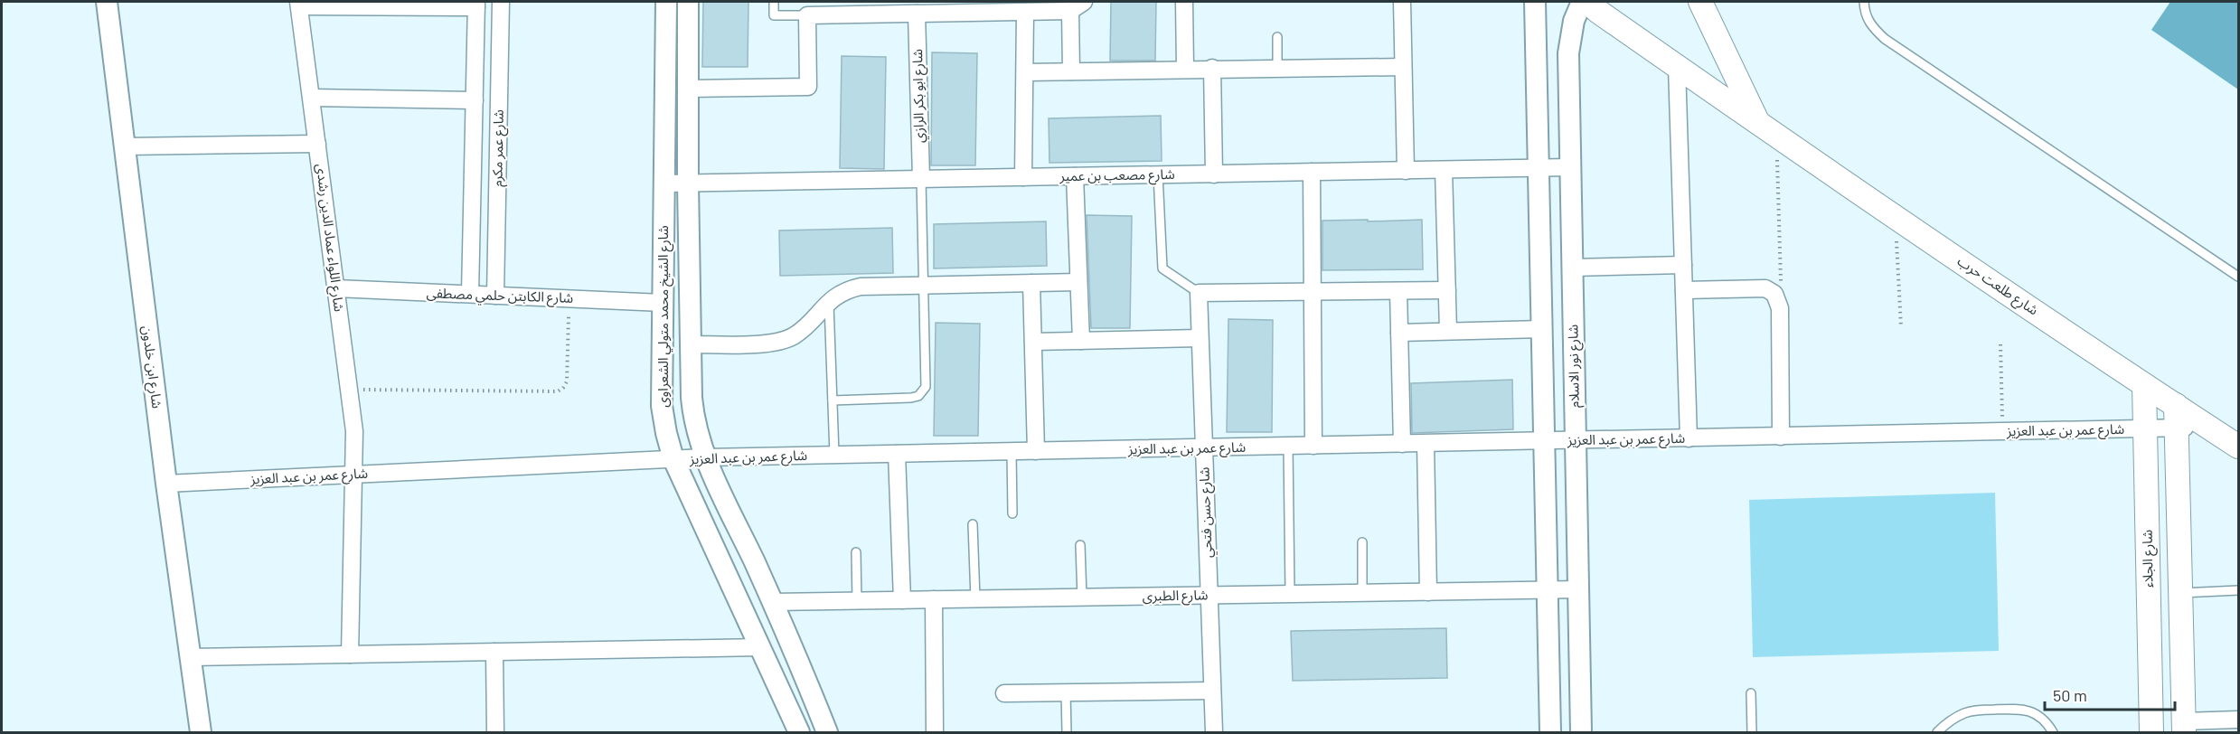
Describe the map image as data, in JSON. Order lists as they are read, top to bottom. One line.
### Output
{"streets":{"main road":["شارع طلعت حرب","شارع الجلاء"],"street":["شارع ابو بكر الرازي","شارع عمر مكرم","شارع مصعب بن عمير","شارع اللواء عماد الدين رشدى","شارع الكابتن حلمي مصطفى","شارع الشيخ محمد متولي الشعراوى","شارع نور الاسلام","شارع ابن خلدون","شارع عمر بن عبد العزيز","شارع حسن فتحي","شارع الطبرى"]},"crossings":[["شارع ابو بكر الرازي","شارع مصعب بن عمير"],["شارع عمر مكرم","شارع الكابتن حلمي مصطفى"],["شارع مصعب بن عمير","شارع الشيخ محمد متولي الشعراوى"],["شارع مصعب بن عمير","شارع نور الاسلام"],["شارع اللواء عماد الدين رشدى","شارع الكابتن حلمي مصطفى"],["شارع اللواء عماد الدين رشدى","شارع عمر بن عبد العزيز"],["شارع طلعت حرب","شارع عمر بن عبد العزيز"],["شارع طلعت حرب","شارع الجلاء"],["شارع الكابتن حلمي مصطفى","شارع الشيخ محمد متولي الشعراوى"],["شارع الشيخ محمد متولي الشعراوى","شارع عمر بن عبد العزيز"],["شارع الشيخ محمد متولي الشعراوى","شارع الطبرى"],["شارع نور الاسلام","شارع عمر بن عبد العزيز"],["شارع نور الاسلام","شارع الطبرى"],["شارع ابن خلدون","شارع عمر بن عبد العزيز"],["شارع عمر بن عبد العزيز","شارع حسن فتحي"],["شارع عمر بن عبد العزيز","شارع الجلاء"],["شارع حسن فتحي","شارع الطبرى"]],"scale_bar":"50 m"}
